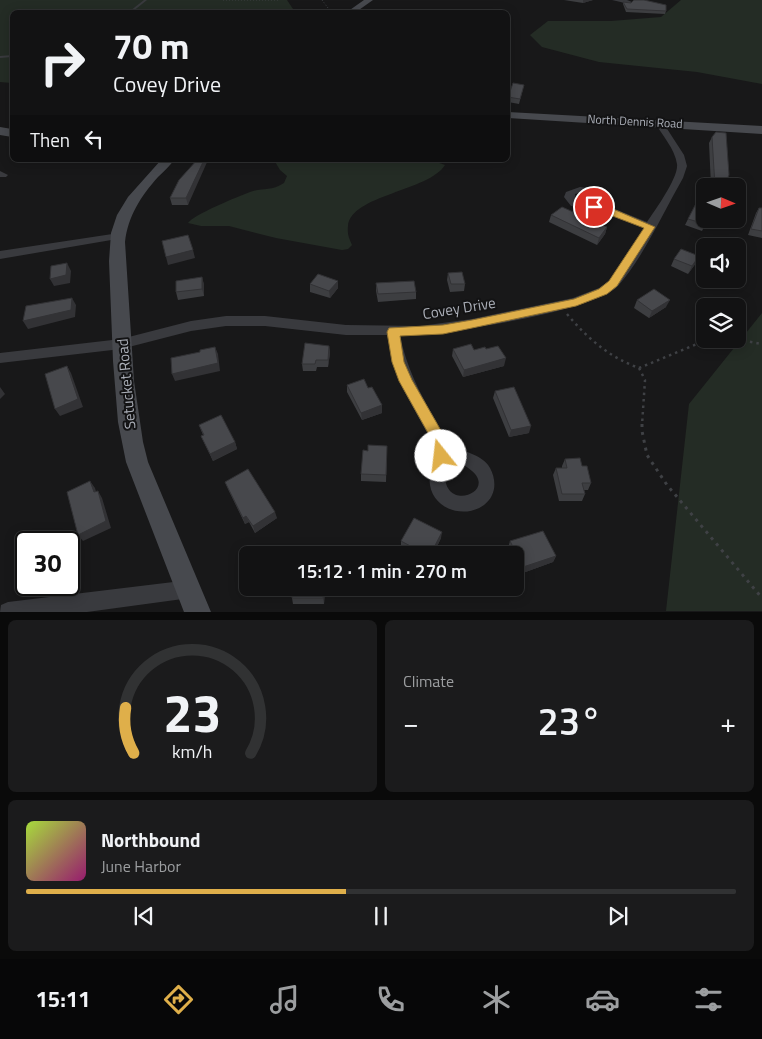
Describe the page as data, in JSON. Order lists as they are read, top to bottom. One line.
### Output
{"streets":{"main road":["North Dennis Road","Setucket Road"],"street":["Covey Drive"]},"crossings":[["North Dennis Road","Covey Drive"],["Covey Drive","Setucket Road"]],"north":"right","page":{"turn":["70 m","Covey Drive"],"then":"Then","limit":"30","trip":"15:12 · 1 min · 270 m","tile":"Climate","heat":["−","23°","+"],"song":["Northbound","June Harbor"],"tabs":"15:11","gauge":["23","km/h"]}}
